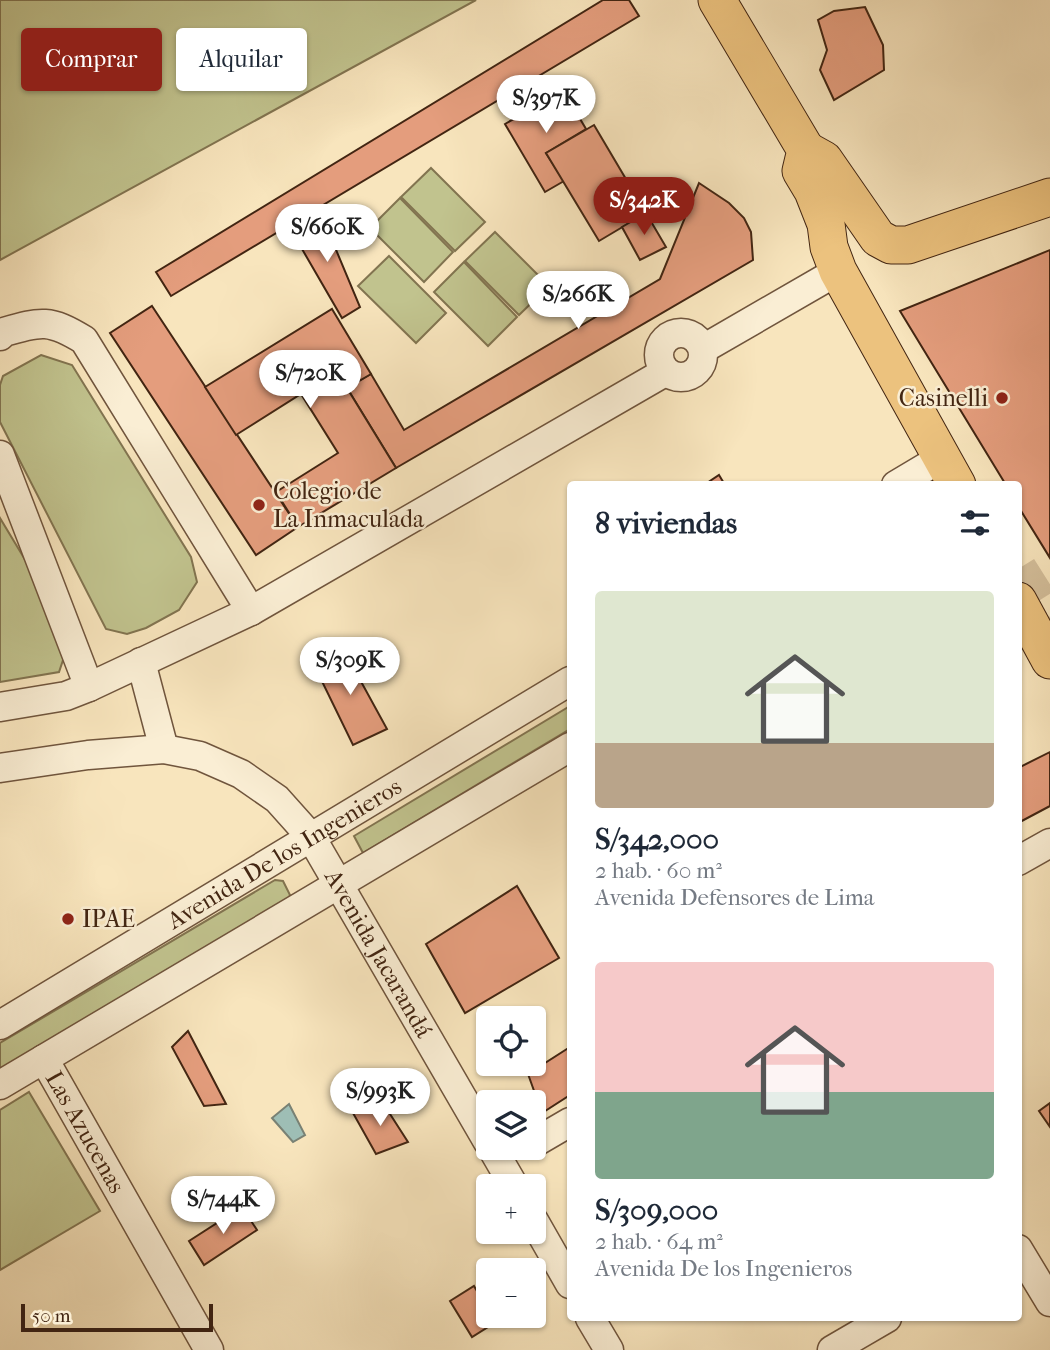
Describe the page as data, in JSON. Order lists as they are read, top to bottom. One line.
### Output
{"streets":{"street":["Avenida De los Ingenieros","Avenida Jacarandá","Las Azucenas"]},"crossings":[["Avenida De los Ingenieros","Avenida Jacarandá"]],"places":["Casinelli","Colegio de La Inmaculada","IPAE"],"scale_bar":"50 m","page":{"chip":["Comprar","Alquilar"],"price":["S/397K","S/342K","S/660K","S/266K","S/720K","S/309K","S/993K","S/744K"],"heading":"8 viviendas","list":[{"name":"S/342,000","note":"2 hab. · 60 m² · Avenida Defensores de Lima"},{"name":"S/309,000","note":"2 hab. · 64 m² · Avenida De los Ingenieros"}],"map_buttons":["+","−"],"scale":"50 m"}}
